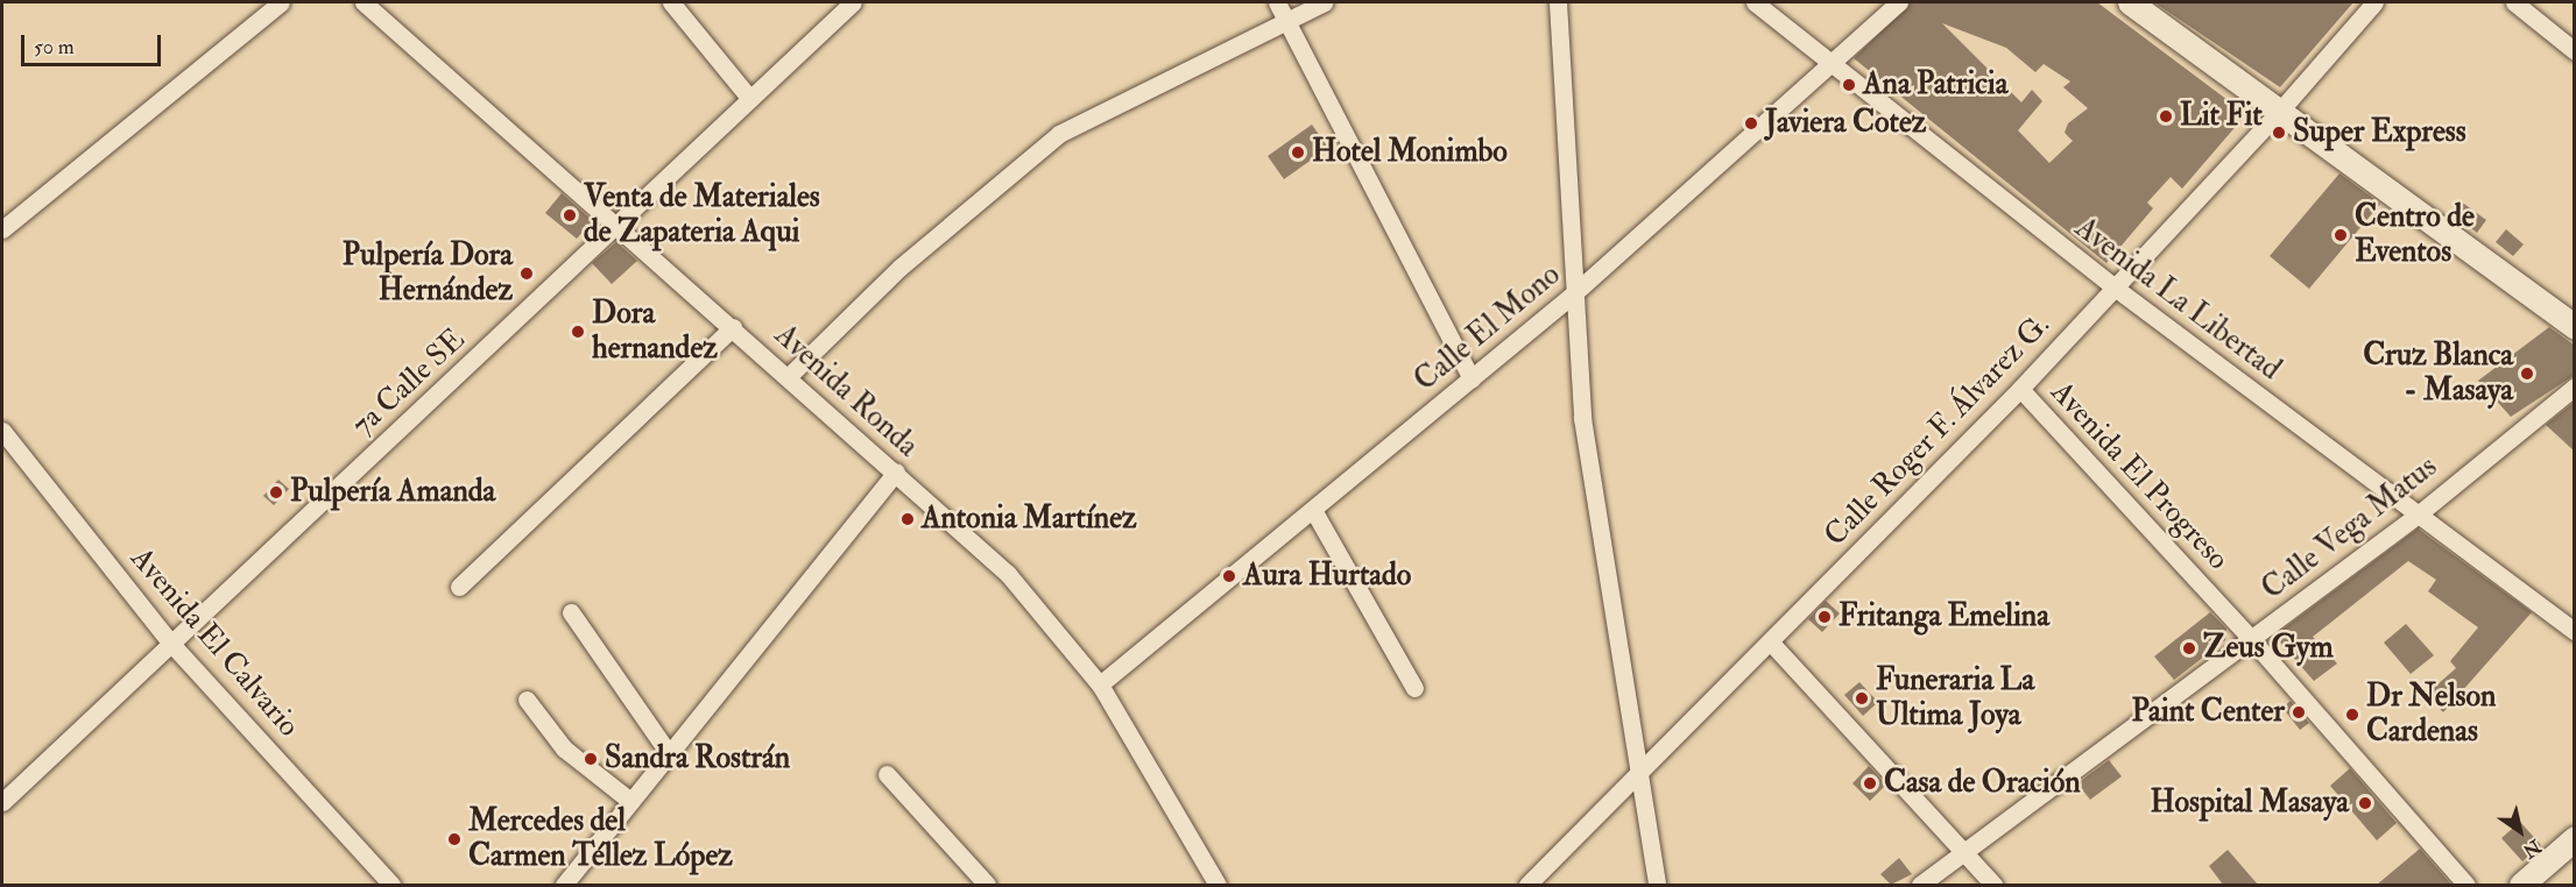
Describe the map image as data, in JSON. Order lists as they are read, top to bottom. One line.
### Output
{"streets":{"street":["Avenida La Libertad","Calle El Mono","7a Calle SE","Avenida Ronda","Calle Roger F. Álvarez G.","Avenida El Progreso","Calle Vega Matus","Avenida El Calvario"]},"crossings":[["Avenida La Libertad","Calle El Mono"],["Avenida La Libertad","Calle Roger F. Álvarez G."],["Avenida La Libertad","Calle Vega Matus"],["Calle El Mono","Avenida Ronda"],["7a Calle SE","Avenida Ronda"],["7a Calle SE","Avenida El Calvario"],["Calle Roger F. Álvarez G.","Avenida El Progreso"],["Avenida El Progreso","Calle Vega Matus"]],"places":["Ana Patricia","Lit Fit","Javiera Cotez","Super Express","Hotel Monimbo","Venta de Materiales de Zapateria Aqui","Centro de Eventos","Pulpería Dora Hernández","Dora hernandez","Cruz Blanca - Masaya","Pulpería Amanda","Antonia Martínez","Aura Hurtado","Fritanga Emelina","Zeus Gym","Funeraria La Ultima Joya","Paint Center","Dr Nelson Cardenas","Sandra Rostrán","Casa de Oración","Hospital Masaya","Mercedes del Carmen Téllez López"],"scale_bar":"50 m","north":"bottom right"}
